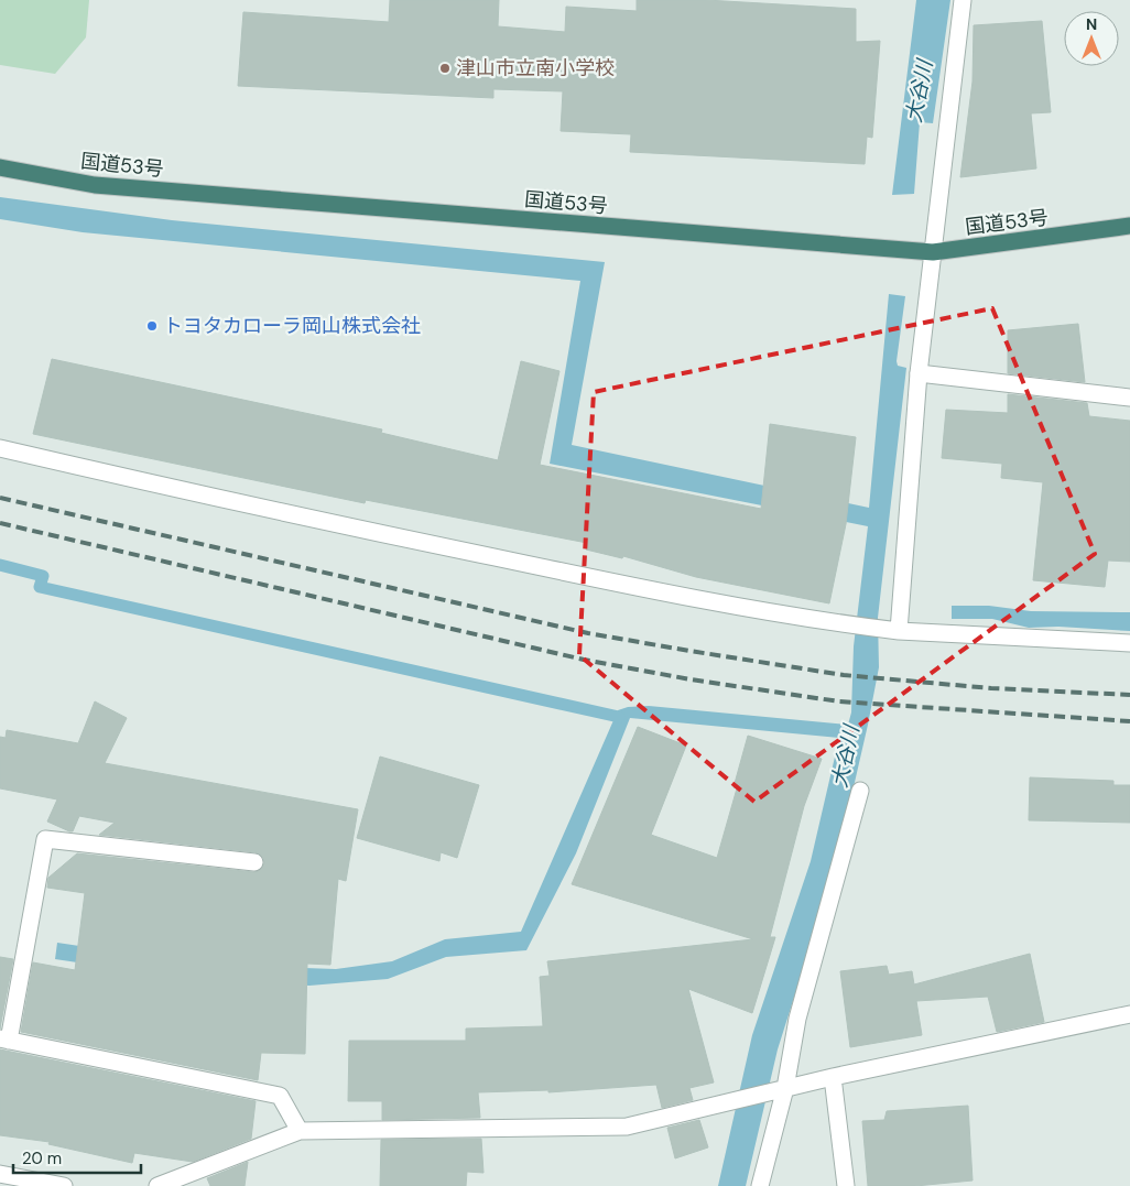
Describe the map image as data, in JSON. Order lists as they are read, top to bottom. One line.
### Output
{"streets":{"highway":["国道53号"]},"water":["大谷川"],"places":["津山市立南小学校","トヨタカローラ岡山株式会社"],"scale_bar":"20 m","north":"top"}
